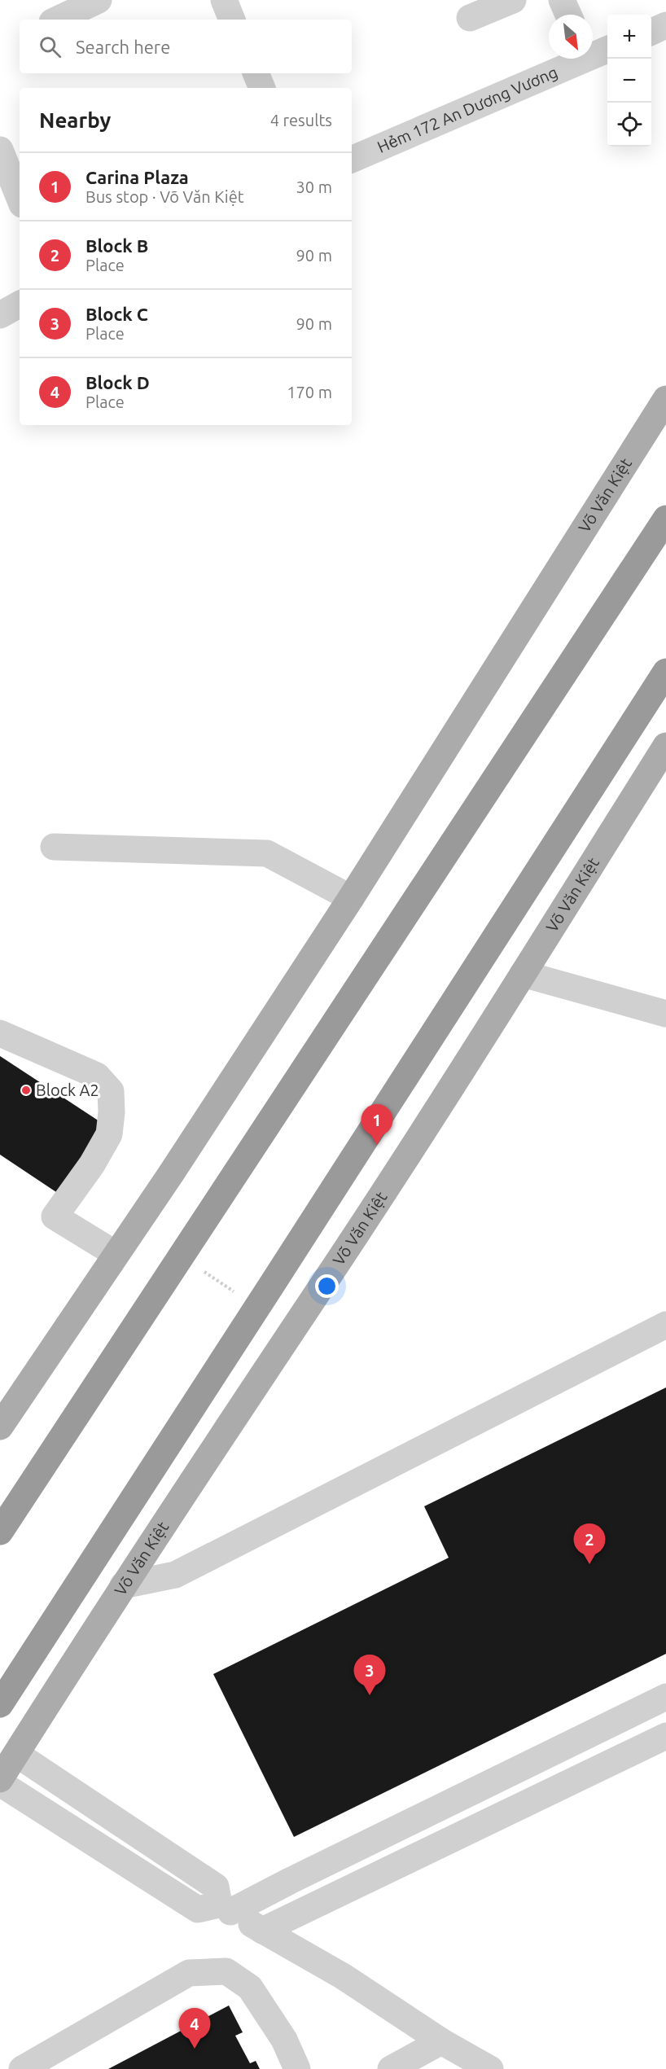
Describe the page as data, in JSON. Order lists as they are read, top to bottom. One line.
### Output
{"streets":{"main road":["Võ Văn Kiệt"],"street":["Hẻm 172 An Dương Vương"]},"places":["Block A2"],"north":"bottom right","page":{"map_buttons":["+","−"],"search":"Search here","heading":["Nearby","4 results"],"list":[{"mark":"1","name":"Carina Plaza","note":"Bus stop · Võ Văn Kiệt","value":"30 m"},{"mark":"2","name":"Block B","note":"Place","value":"90 m"},{"mark":"3","name":"Block C","note":"Place","value":"90 m"},{"mark":"4","name":"Block D","note":"Place","value":"170 m"}],"pins":["1","2","3","4"]}}
